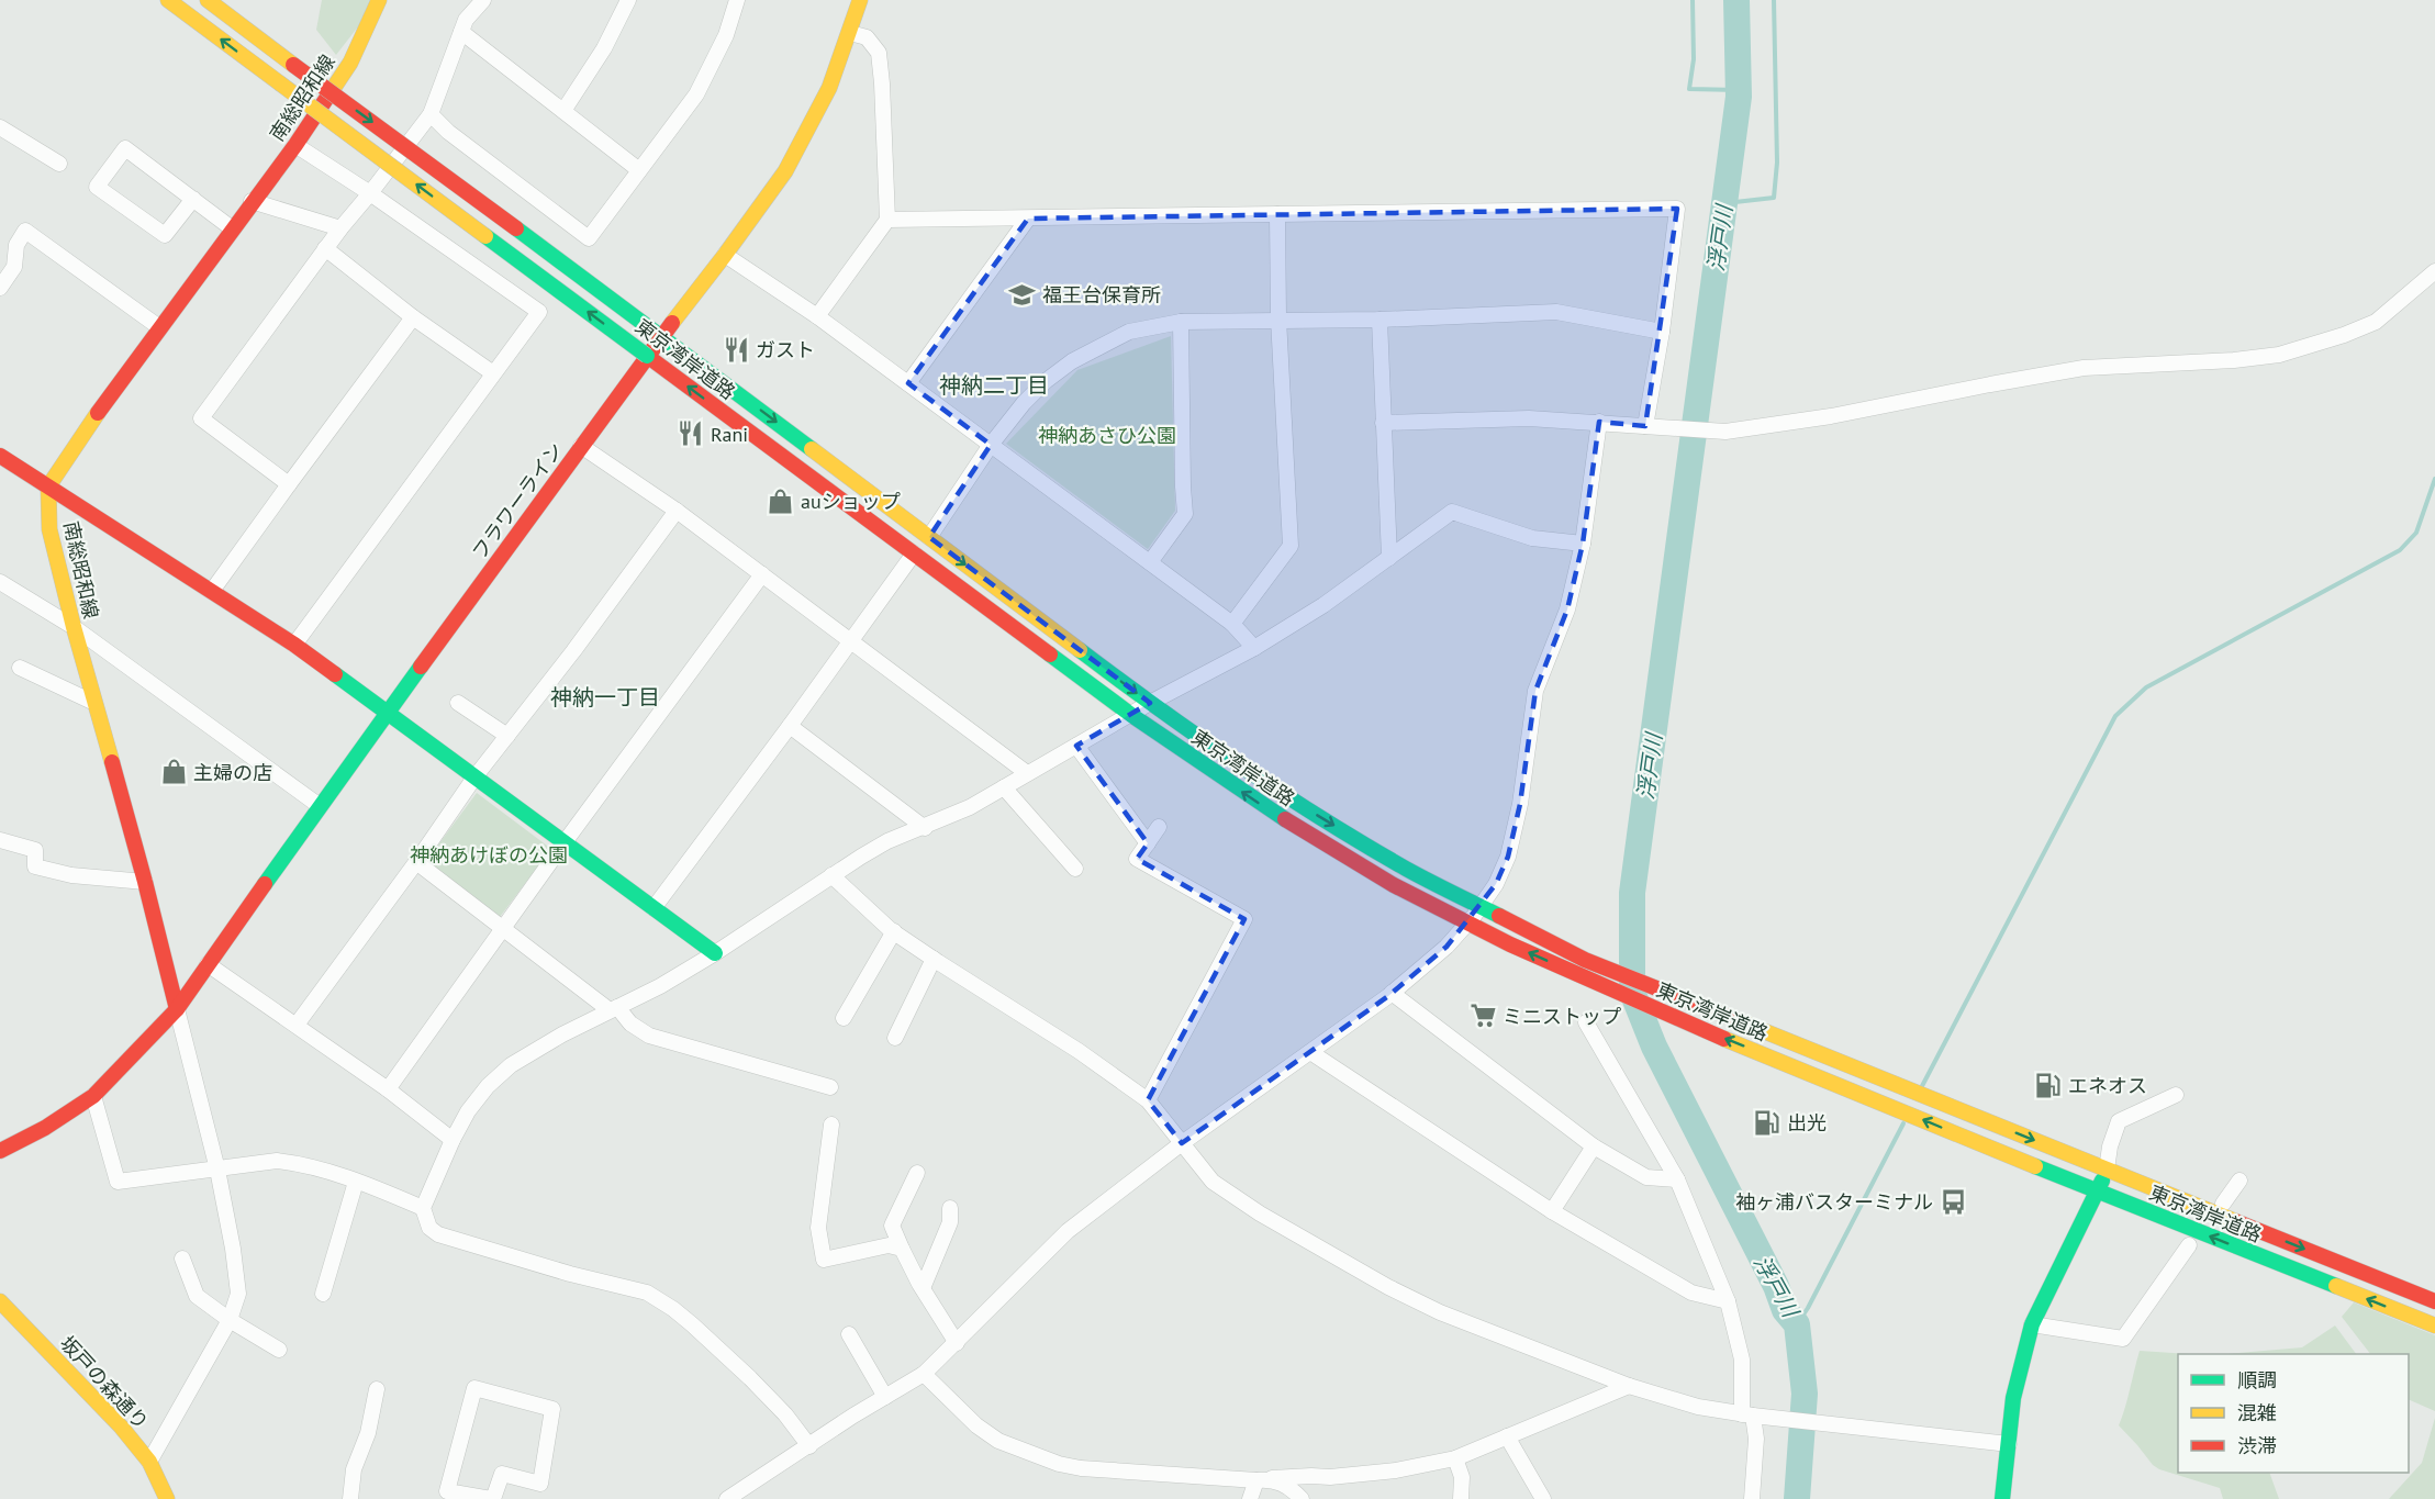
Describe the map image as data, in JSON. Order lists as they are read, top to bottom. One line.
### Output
{"streets":{"main road":["南総昭和線","東京湾岸道路","フラワーライン","坂戸の森通り"]},"crossings":[["南総昭和線","フラワーライン"],["東京湾岸道路","フラワーライン"]],"districts":["神納二丁目","神納一丁目"],"water":["浮戸川"],"parks":["神納あさひ公園","神納あけぼの公園"],"places":{"school or university":["福王台保育所"],"restaurant":["ガスト","Rani"],"shop":["auショップ","主婦の店"],"supermarket":["ミニストップ"],"fuel station":["エネオス","出光"],"bus stop":["袖ヶ浦バスターミナル"]},"legend":["順調","混雑","渋滞"]}
